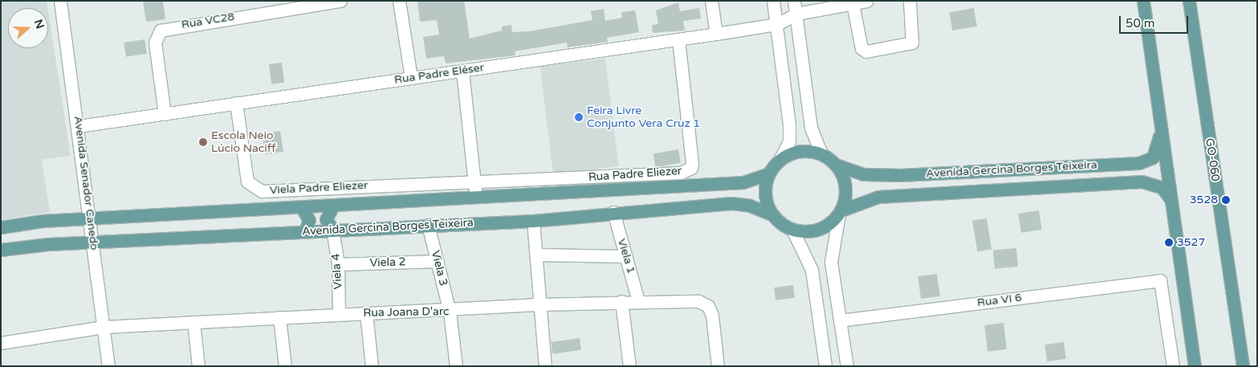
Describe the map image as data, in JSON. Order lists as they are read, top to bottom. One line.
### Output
{"streets":{"main road":["GO-060","Avenida Gercina Borges Teixeira"],"street":["Rua VC28","Rua Padre Eléser","Rua Padre Eliezer","Avenida Senador Canedo","Viela Padre Eliezer","Viela 1","Viela 2","Viela 3","Viela 4","Rua VI 6","Rua Joana D'arc"]},"crossings":[["Rua VC28","Rua Padre Eléser"],["Rua Padre Eléser","Rua Padre Eliezer"],["Rua Padre Eléser","Avenida Senador Canedo"],["Rua Padre Eléser","Viela Padre Eliezer"],["Avenida Gercina Borges Teixeira","Avenida Senador Canedo"],["Avenida Gercina Borges Teixeira","Viela 1"],["Avenida Gercina Borges Teixeira","Viela 3"],["Avenida Gercina Borges Teixeira","Viela 4"],["Rua Padre Eliezer","Viela Padre Eliezer"],["Avenida Senador Canedo","Rua Joana D'arc"],["Viela 1","Rua Joana D'arc"],["Viela 2","Viela 3"],["Viela 2","Viela 4"],["Viela 3","Rua Joana D'arc"],["Viela 4","Rua Joana D'arc"]],"places":["Feira Livre Conjunto Vera Cruz 1","Escola Neio Lúcio Naciff","3528","3527"],"scale_bar":"50 m","north":"right"}
